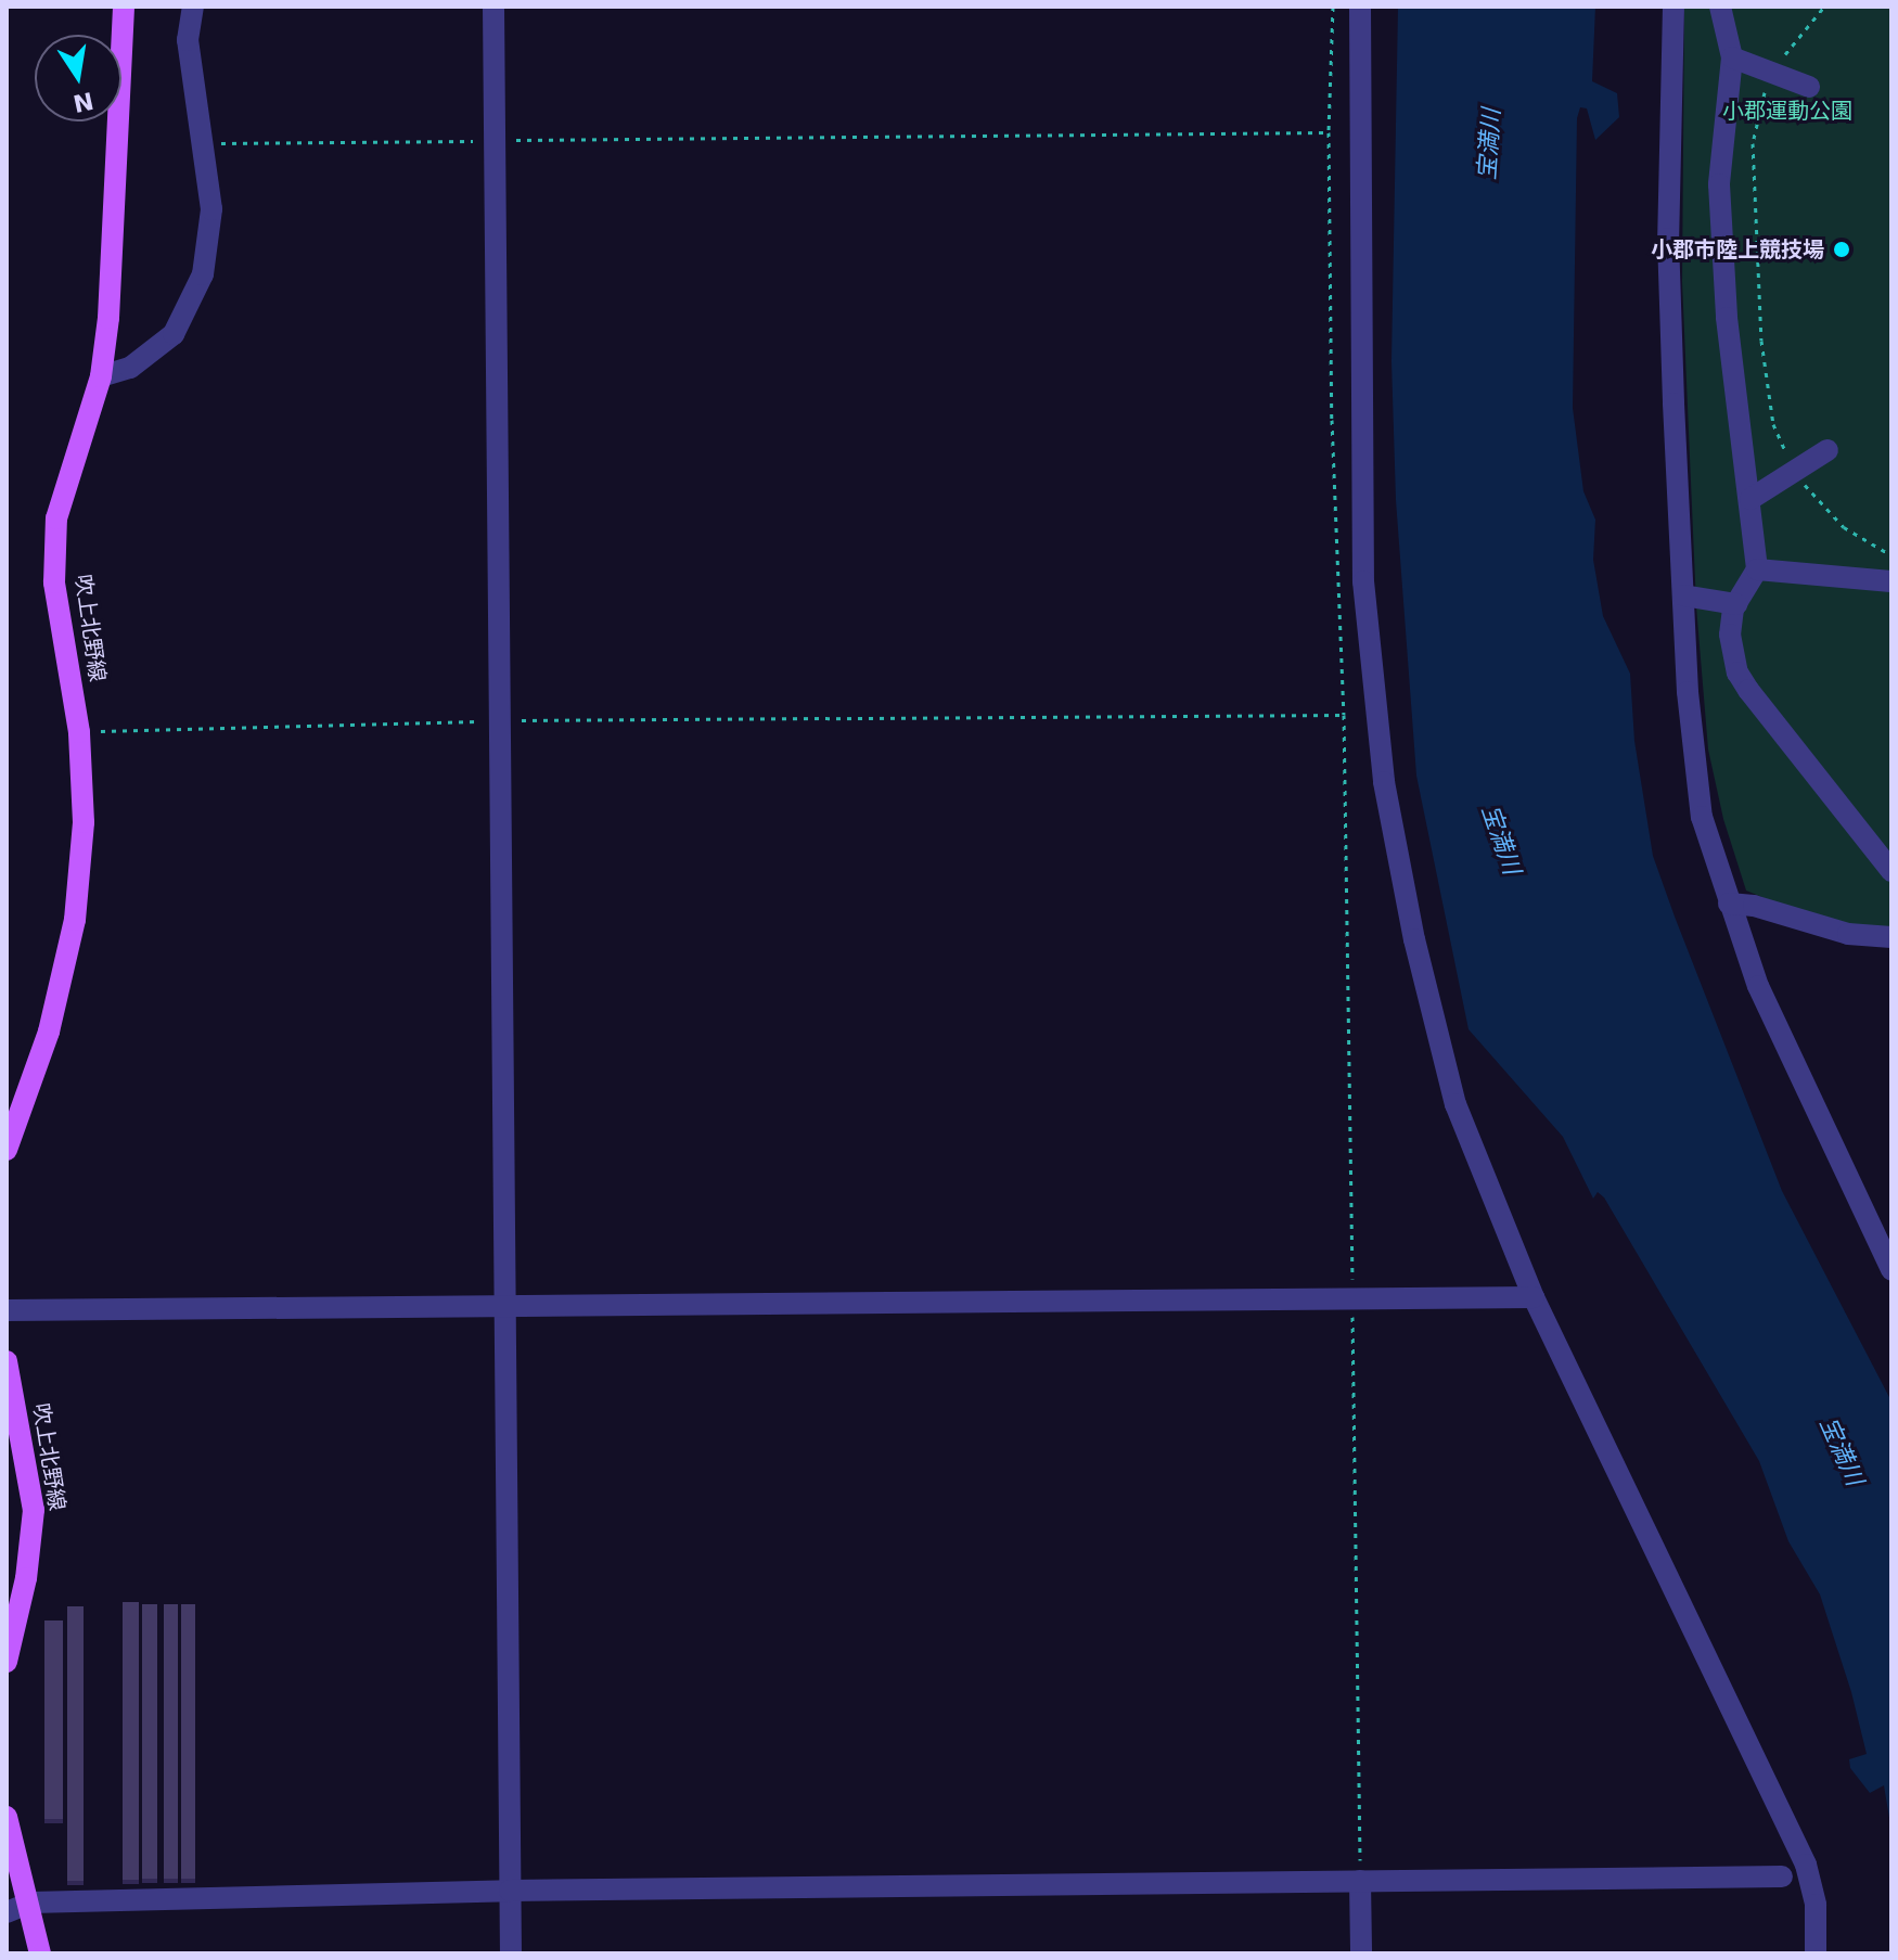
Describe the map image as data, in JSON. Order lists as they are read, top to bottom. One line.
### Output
{"streets":{"main road":["吹上北野線"]},"water":["宝満川"],"parks":["小郡運動公園"],"places":["小郡市陸上競技場"],"north":"bottom"}
